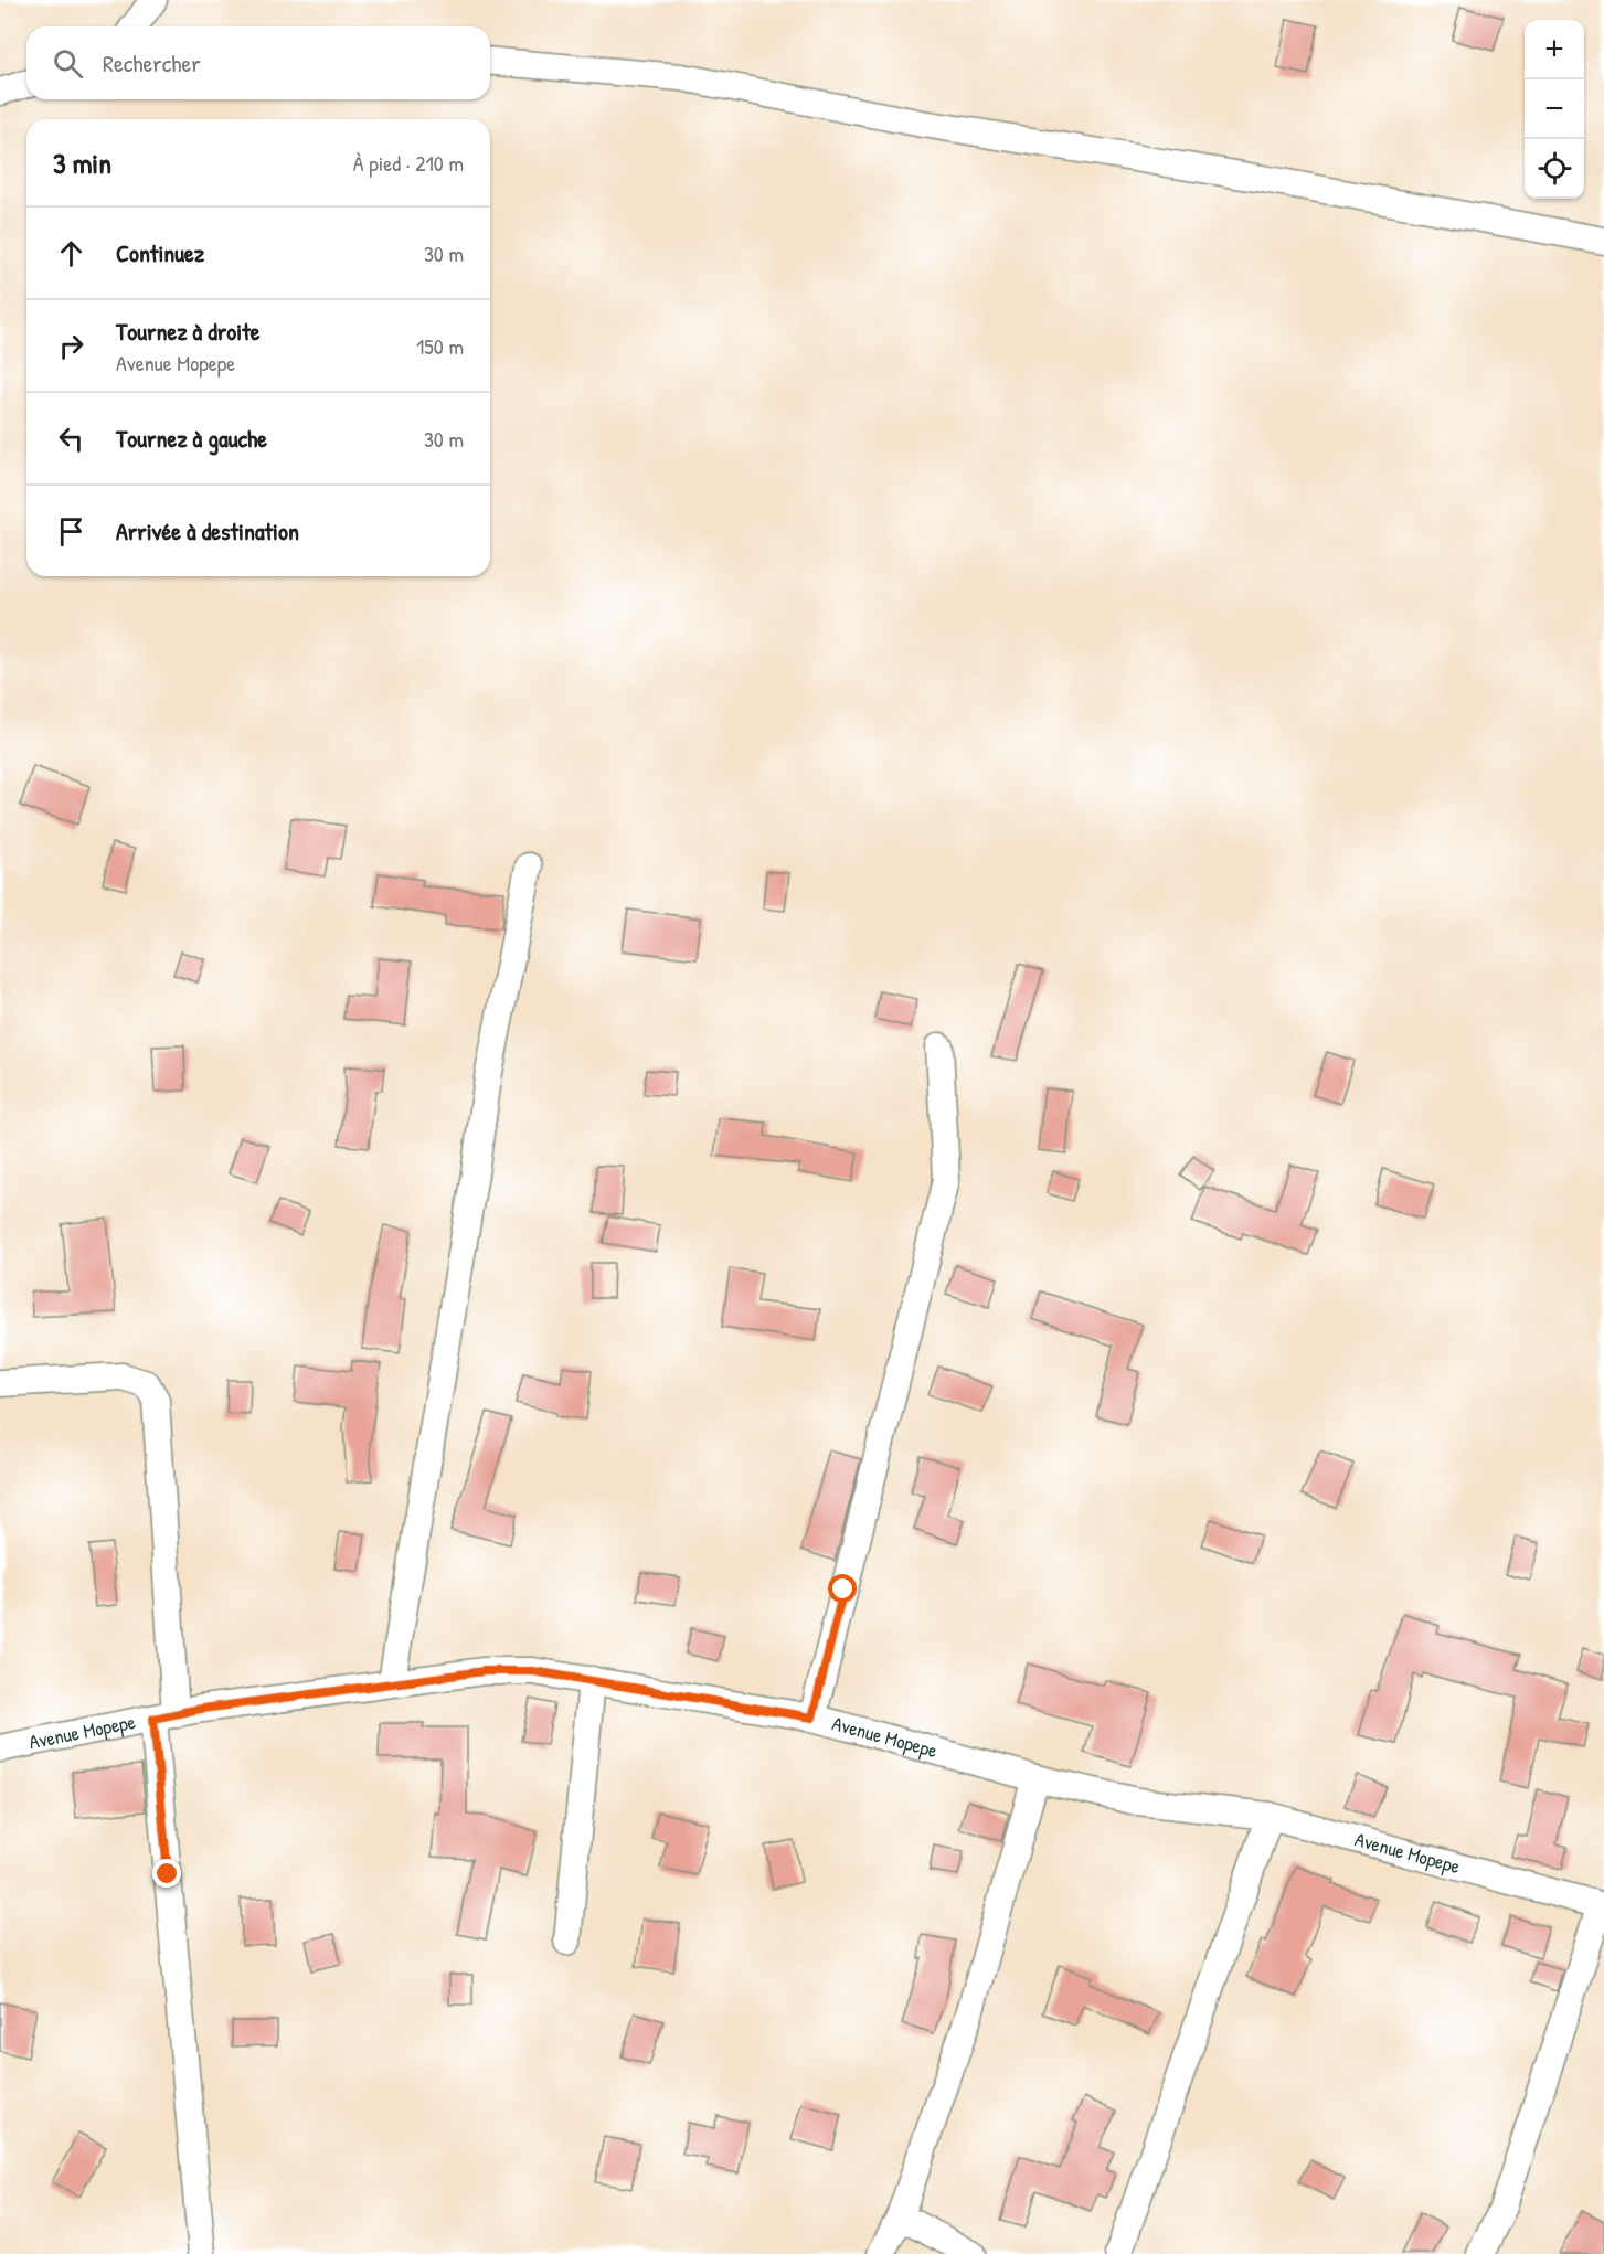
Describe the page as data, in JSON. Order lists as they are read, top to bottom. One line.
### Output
{"streets":{"street":["Avenue Mopepe"]},"page":{"map_buttons":["+","−"],"search":"Rechercher","heading":["3 min","À pied · 210 m"],"list":[["Continuez","30 m"],["Tournez à droite","Avenue Mopepe","150 m"],["Tournez à gauche","30 m"],"Arrivée à destination"]}}
